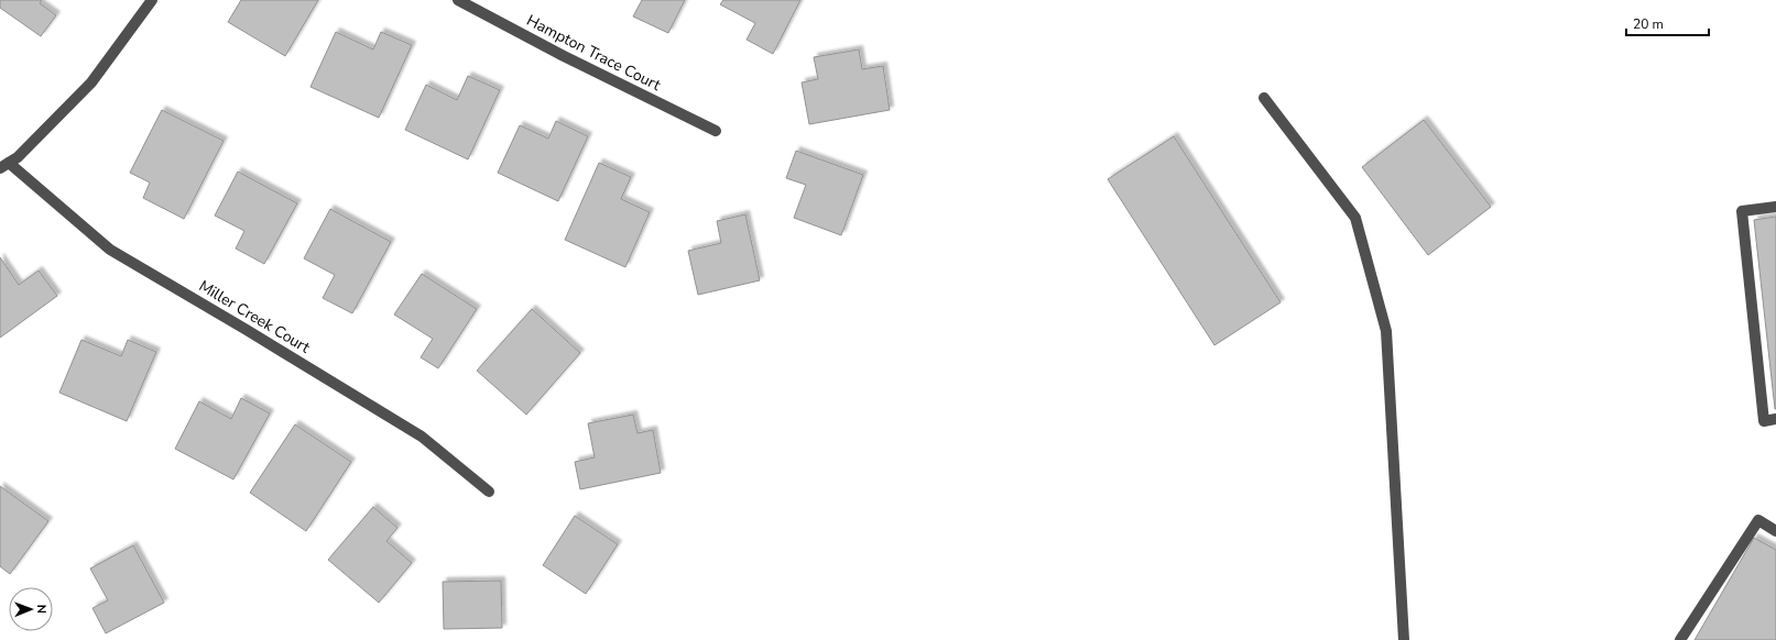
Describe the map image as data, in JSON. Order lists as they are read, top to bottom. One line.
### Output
{"streets":{"street":["Hampton Trace Court","Miller Creek Court"]},"scale_bar":"20 m","north":"right"}
